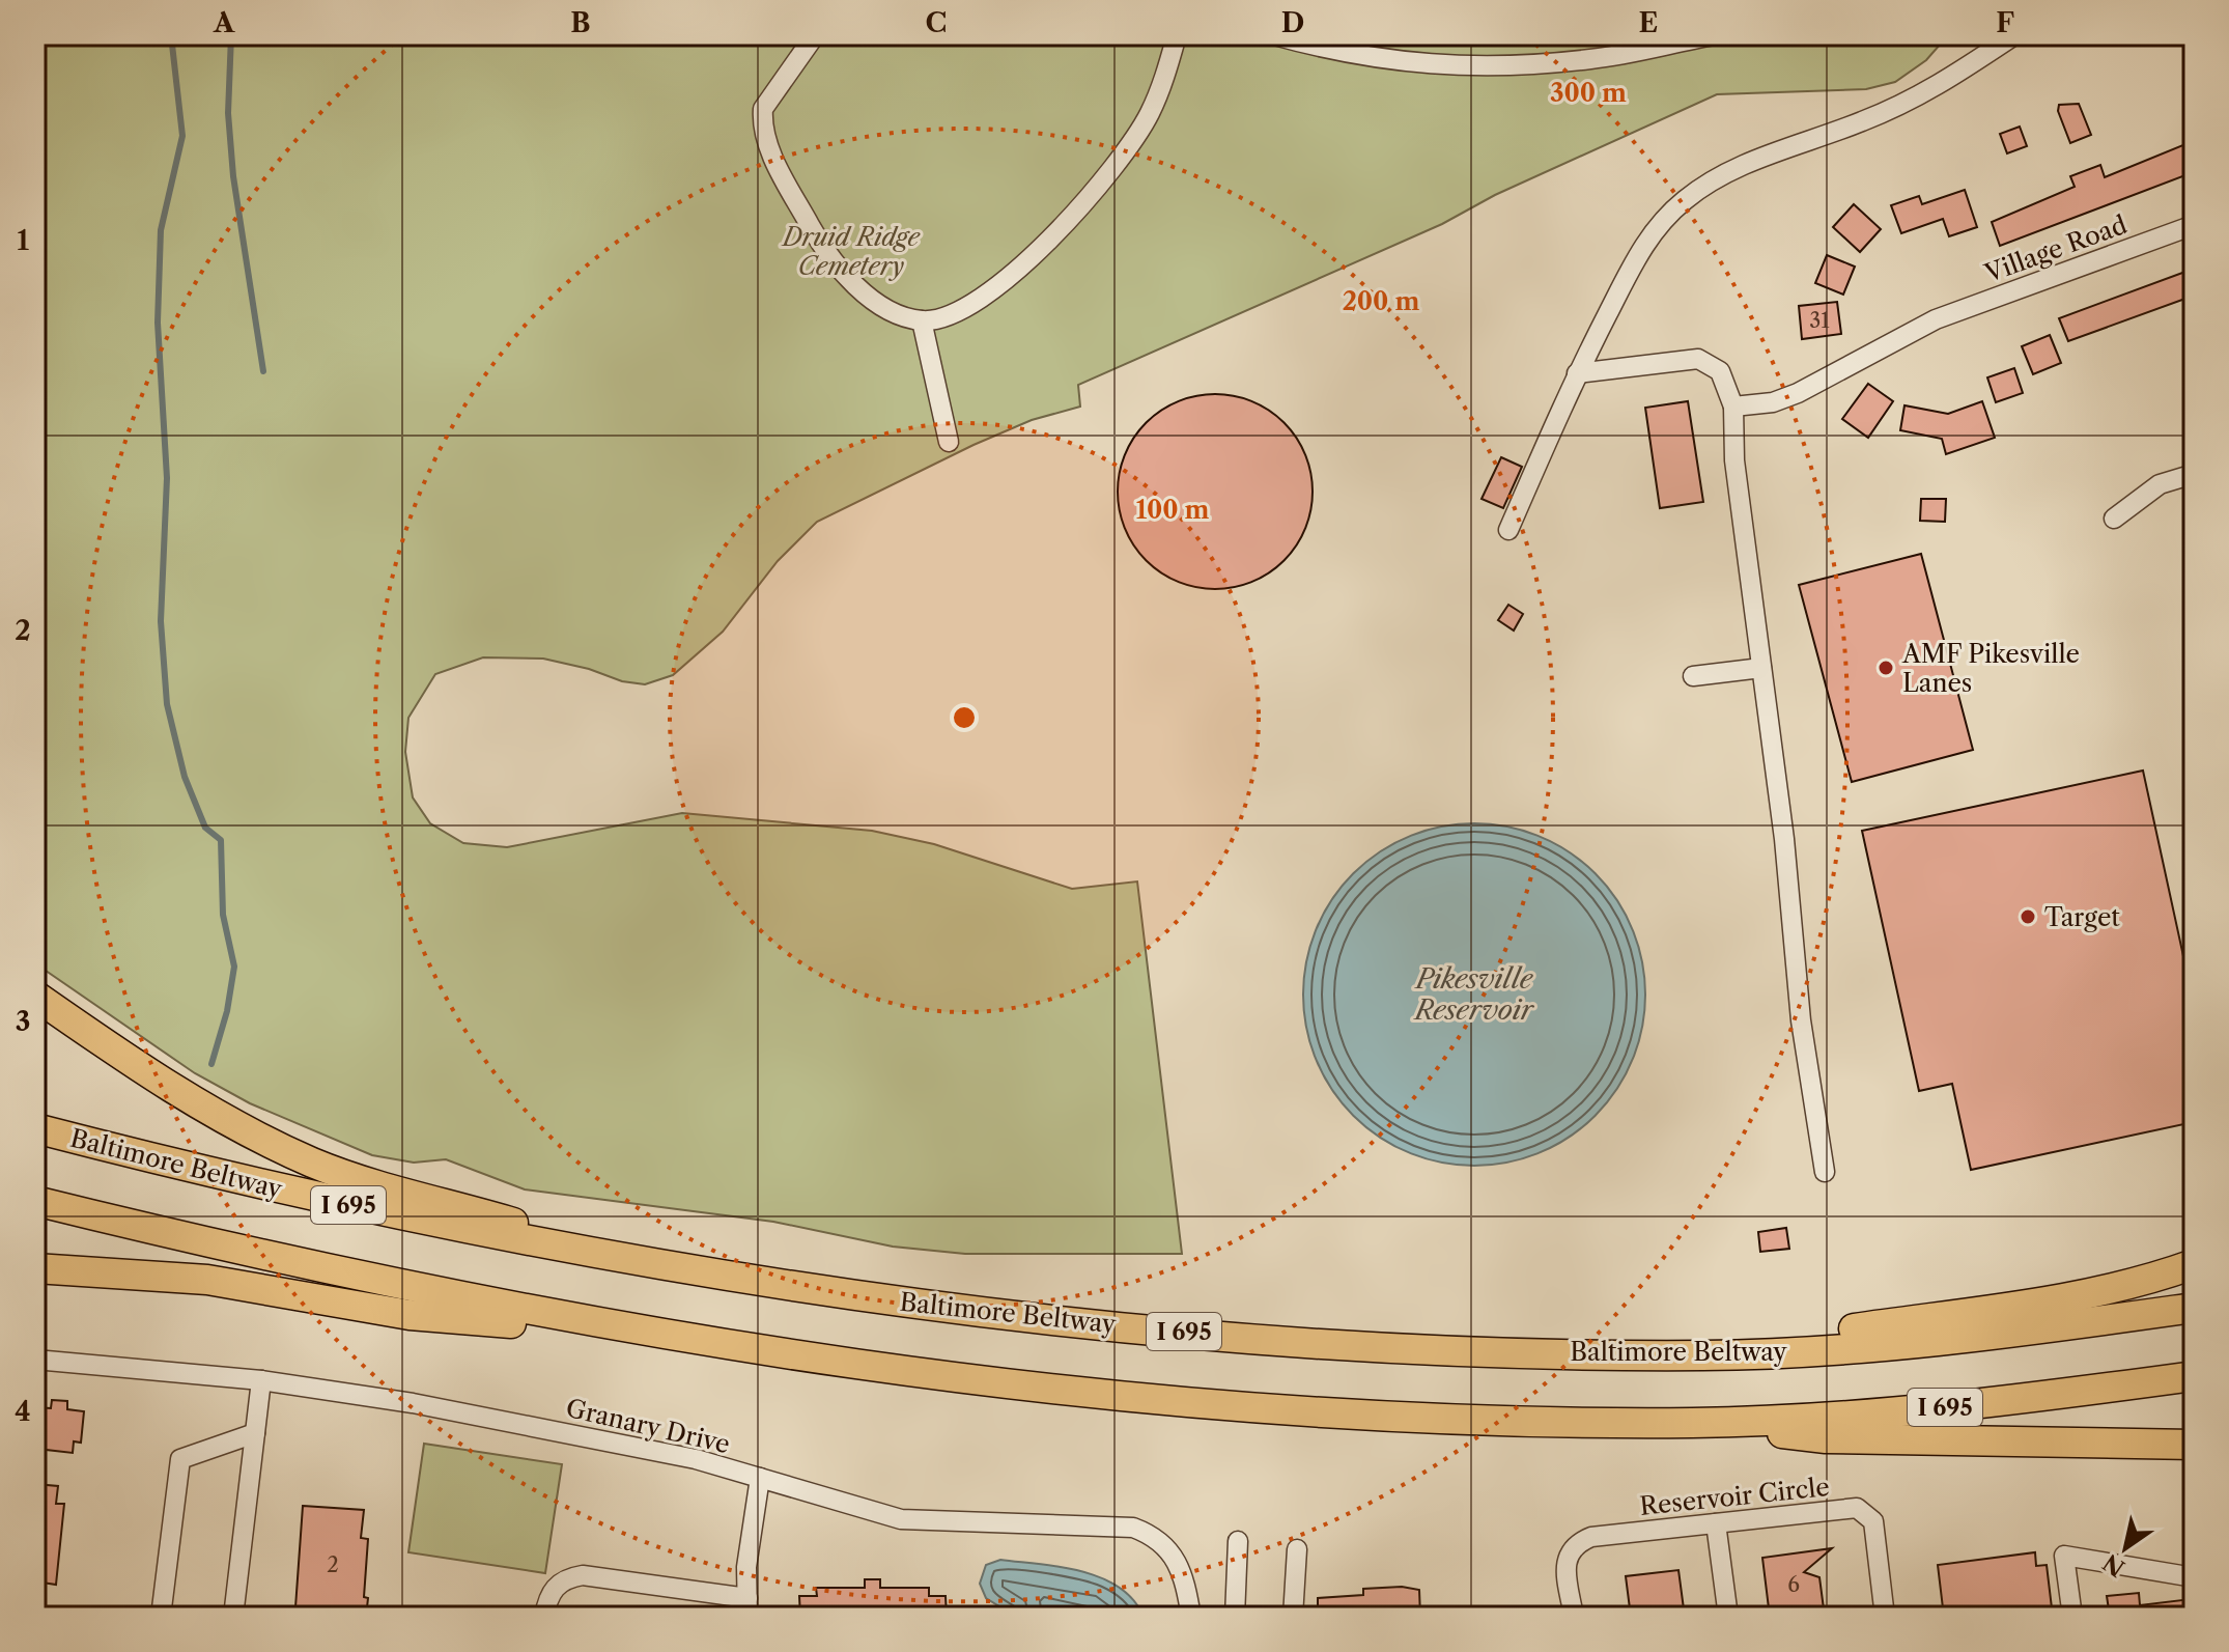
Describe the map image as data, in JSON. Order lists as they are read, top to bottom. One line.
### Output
{"streets":{"highway":["Baltimore Beltway","I 695"],"street":["Village Road","Granary Drive","Reservoir Circle"]},"water":["Pikesville Reservoir"],"parks":["Druid Ridge Cemetery"],"places":["AMF Pikesville Lanes","Target"],"house_numbers":["31","2","6"],"north":"bottom left","grid":{"columns":["A","B","C","D","E","F"],"rows":["1","2","3","4"]},"rings":["300 m","200 m","100 m"]}
